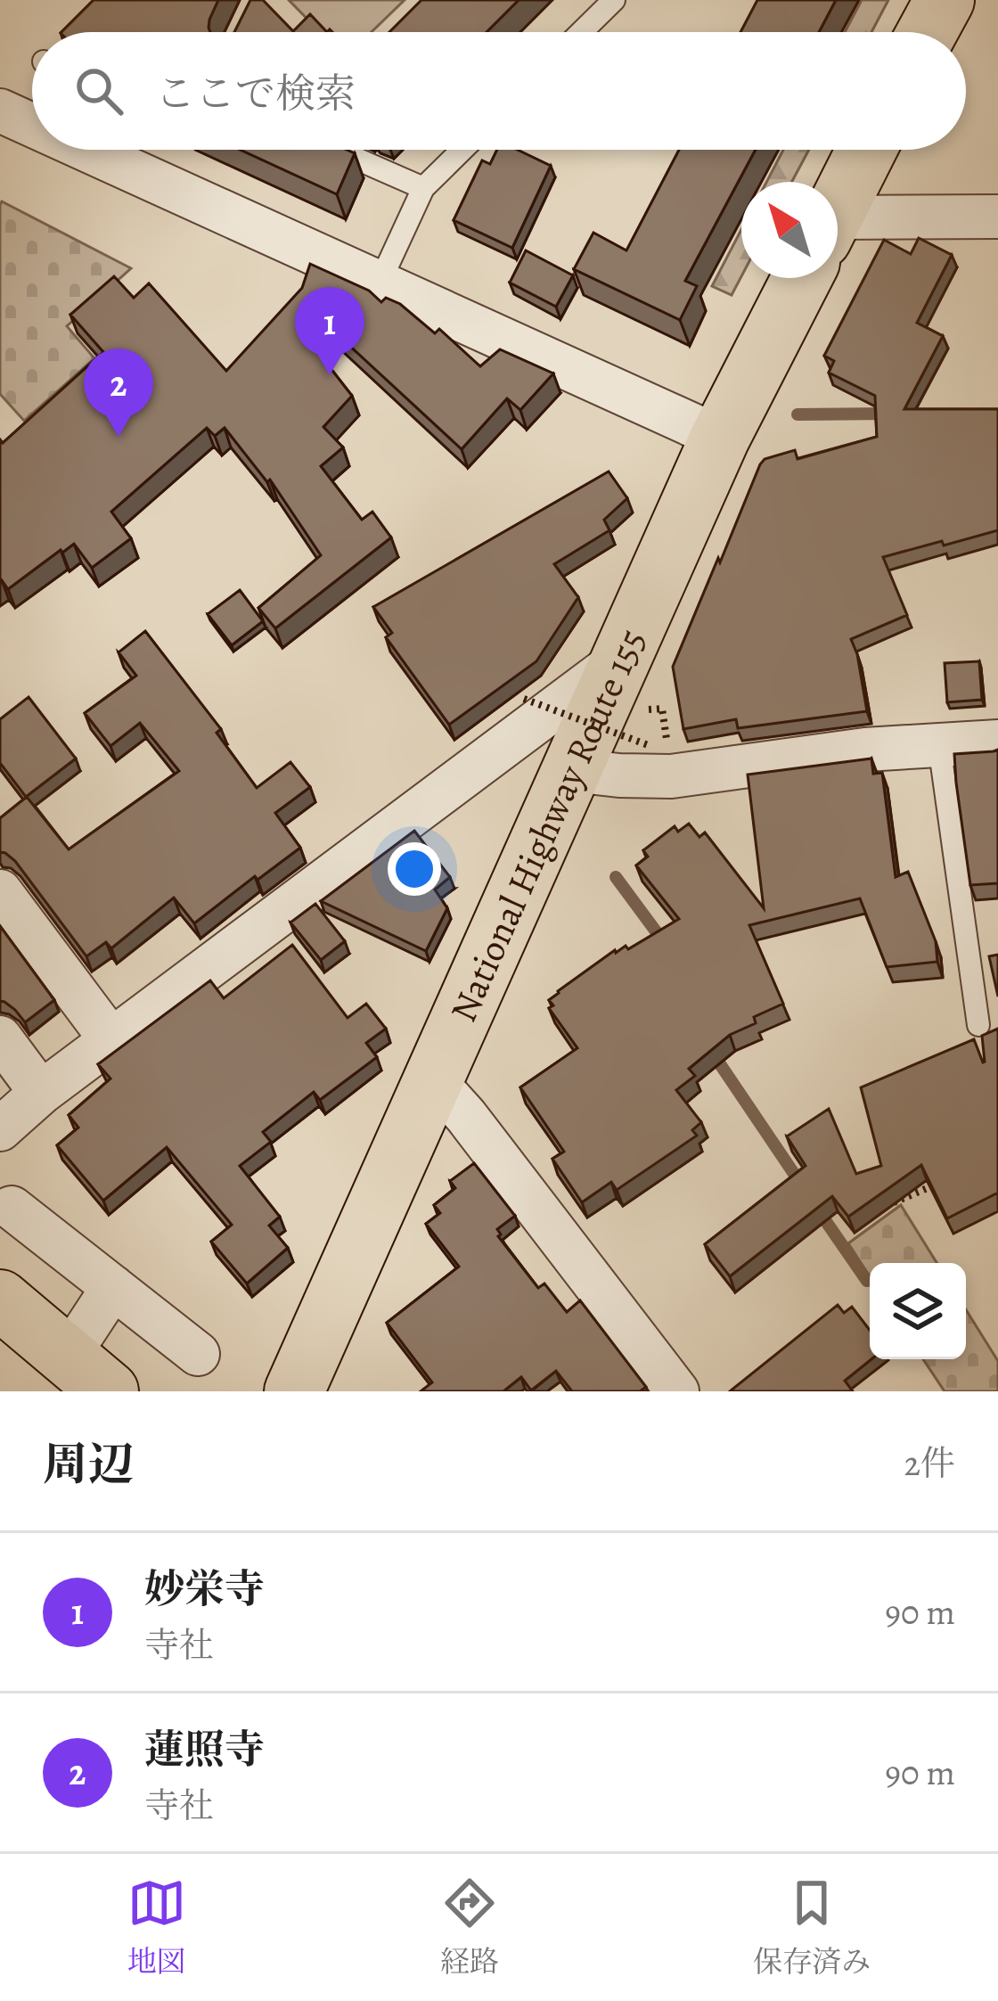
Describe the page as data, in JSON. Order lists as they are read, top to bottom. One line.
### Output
{"streets":{"highway":["National Highway Route 155"]},"north":"top left","page":{"search":"ここで検索","pins":["1","2"],"heading":["周辺","2件"],"list":[{"mark":"1","name":"妙栄寺","note":"寺社","value":"90 m"},{"mark":"2","name":"蓮照寺","note":"寺社","value":"90 m"}],"nav":["地図","経路","保存済み"]}}
